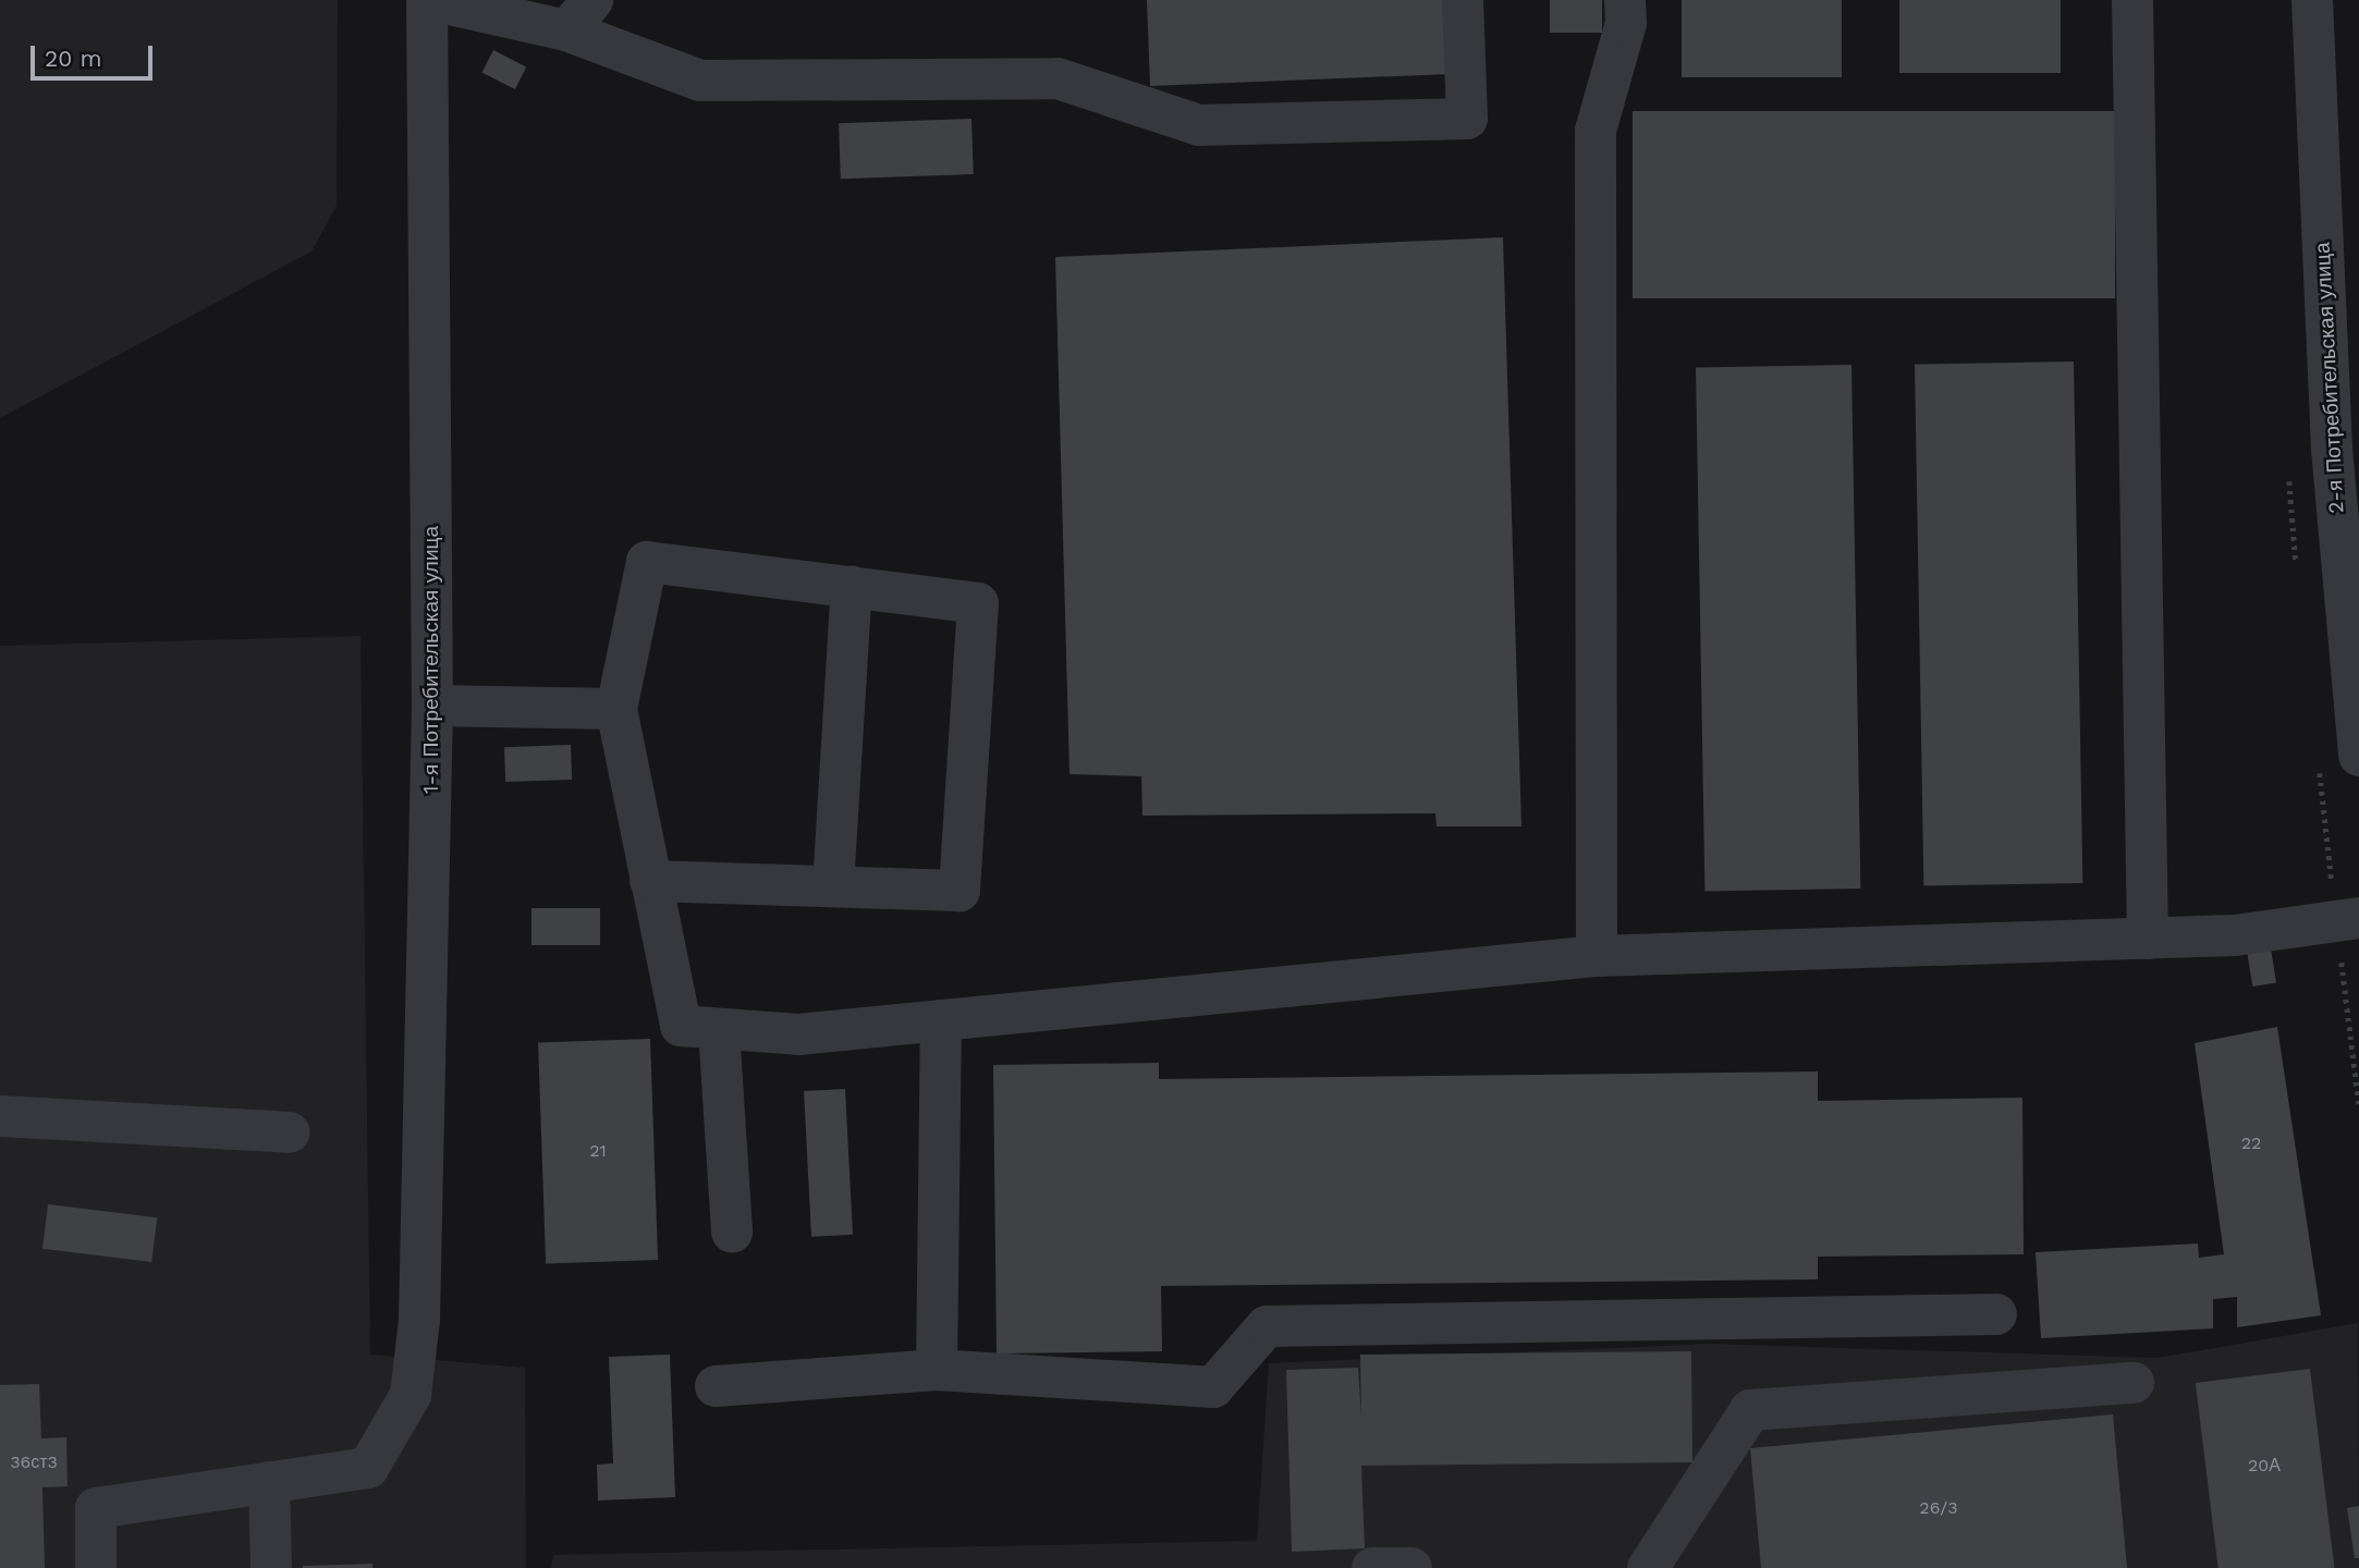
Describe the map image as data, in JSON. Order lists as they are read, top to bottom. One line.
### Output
{"streets":{"street":["2-я Потребительская улица","1-я Потребительская улица"]},"house_numbers":["22","21","36ст3","20А","26/3"],"scale_bar":"20 m"}
